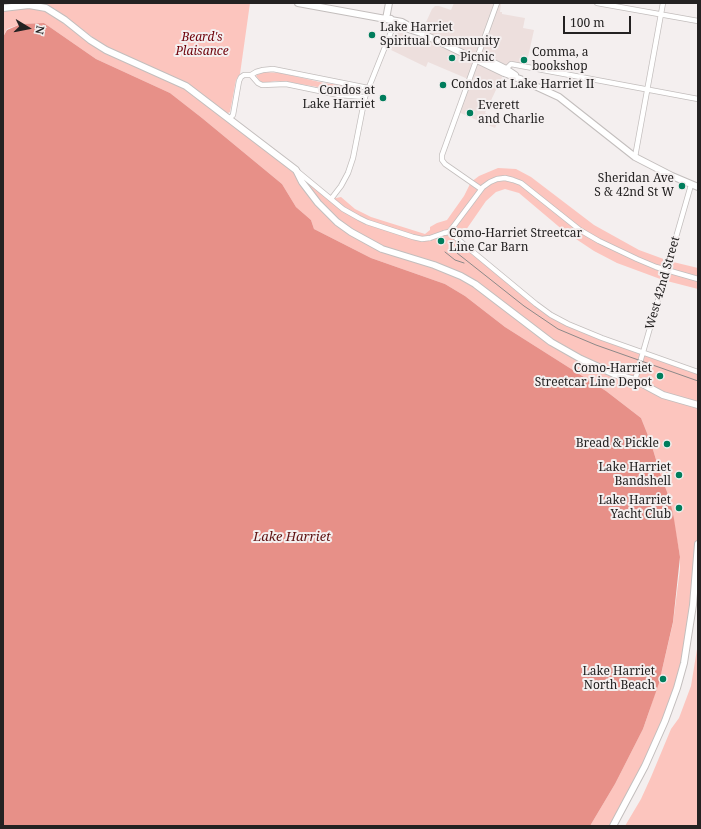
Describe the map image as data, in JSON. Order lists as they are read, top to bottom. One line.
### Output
{"streets":{"street":["West 42nd Street"]},"water":["Lake Harriet"],"parks":["Beard's Plaisance"],"places":["Lake Harriet Spiritual Community","Picnic","Comma, a bookshop","Condos at Lake Harriet II","Condos at Lake Harriet","Everett and Charlie","Sheridan Ave S & 42nd St W","Como-Harriet Streetcar Line Car Barn","Como-Harriet Streetcar Line Depot","Bread & Pickle","Lake Harriet Bandshell","Lake Harriet Yacht Club","Lake Harriet North Beach"],"scale_bar":"100 m","north":"right"}
